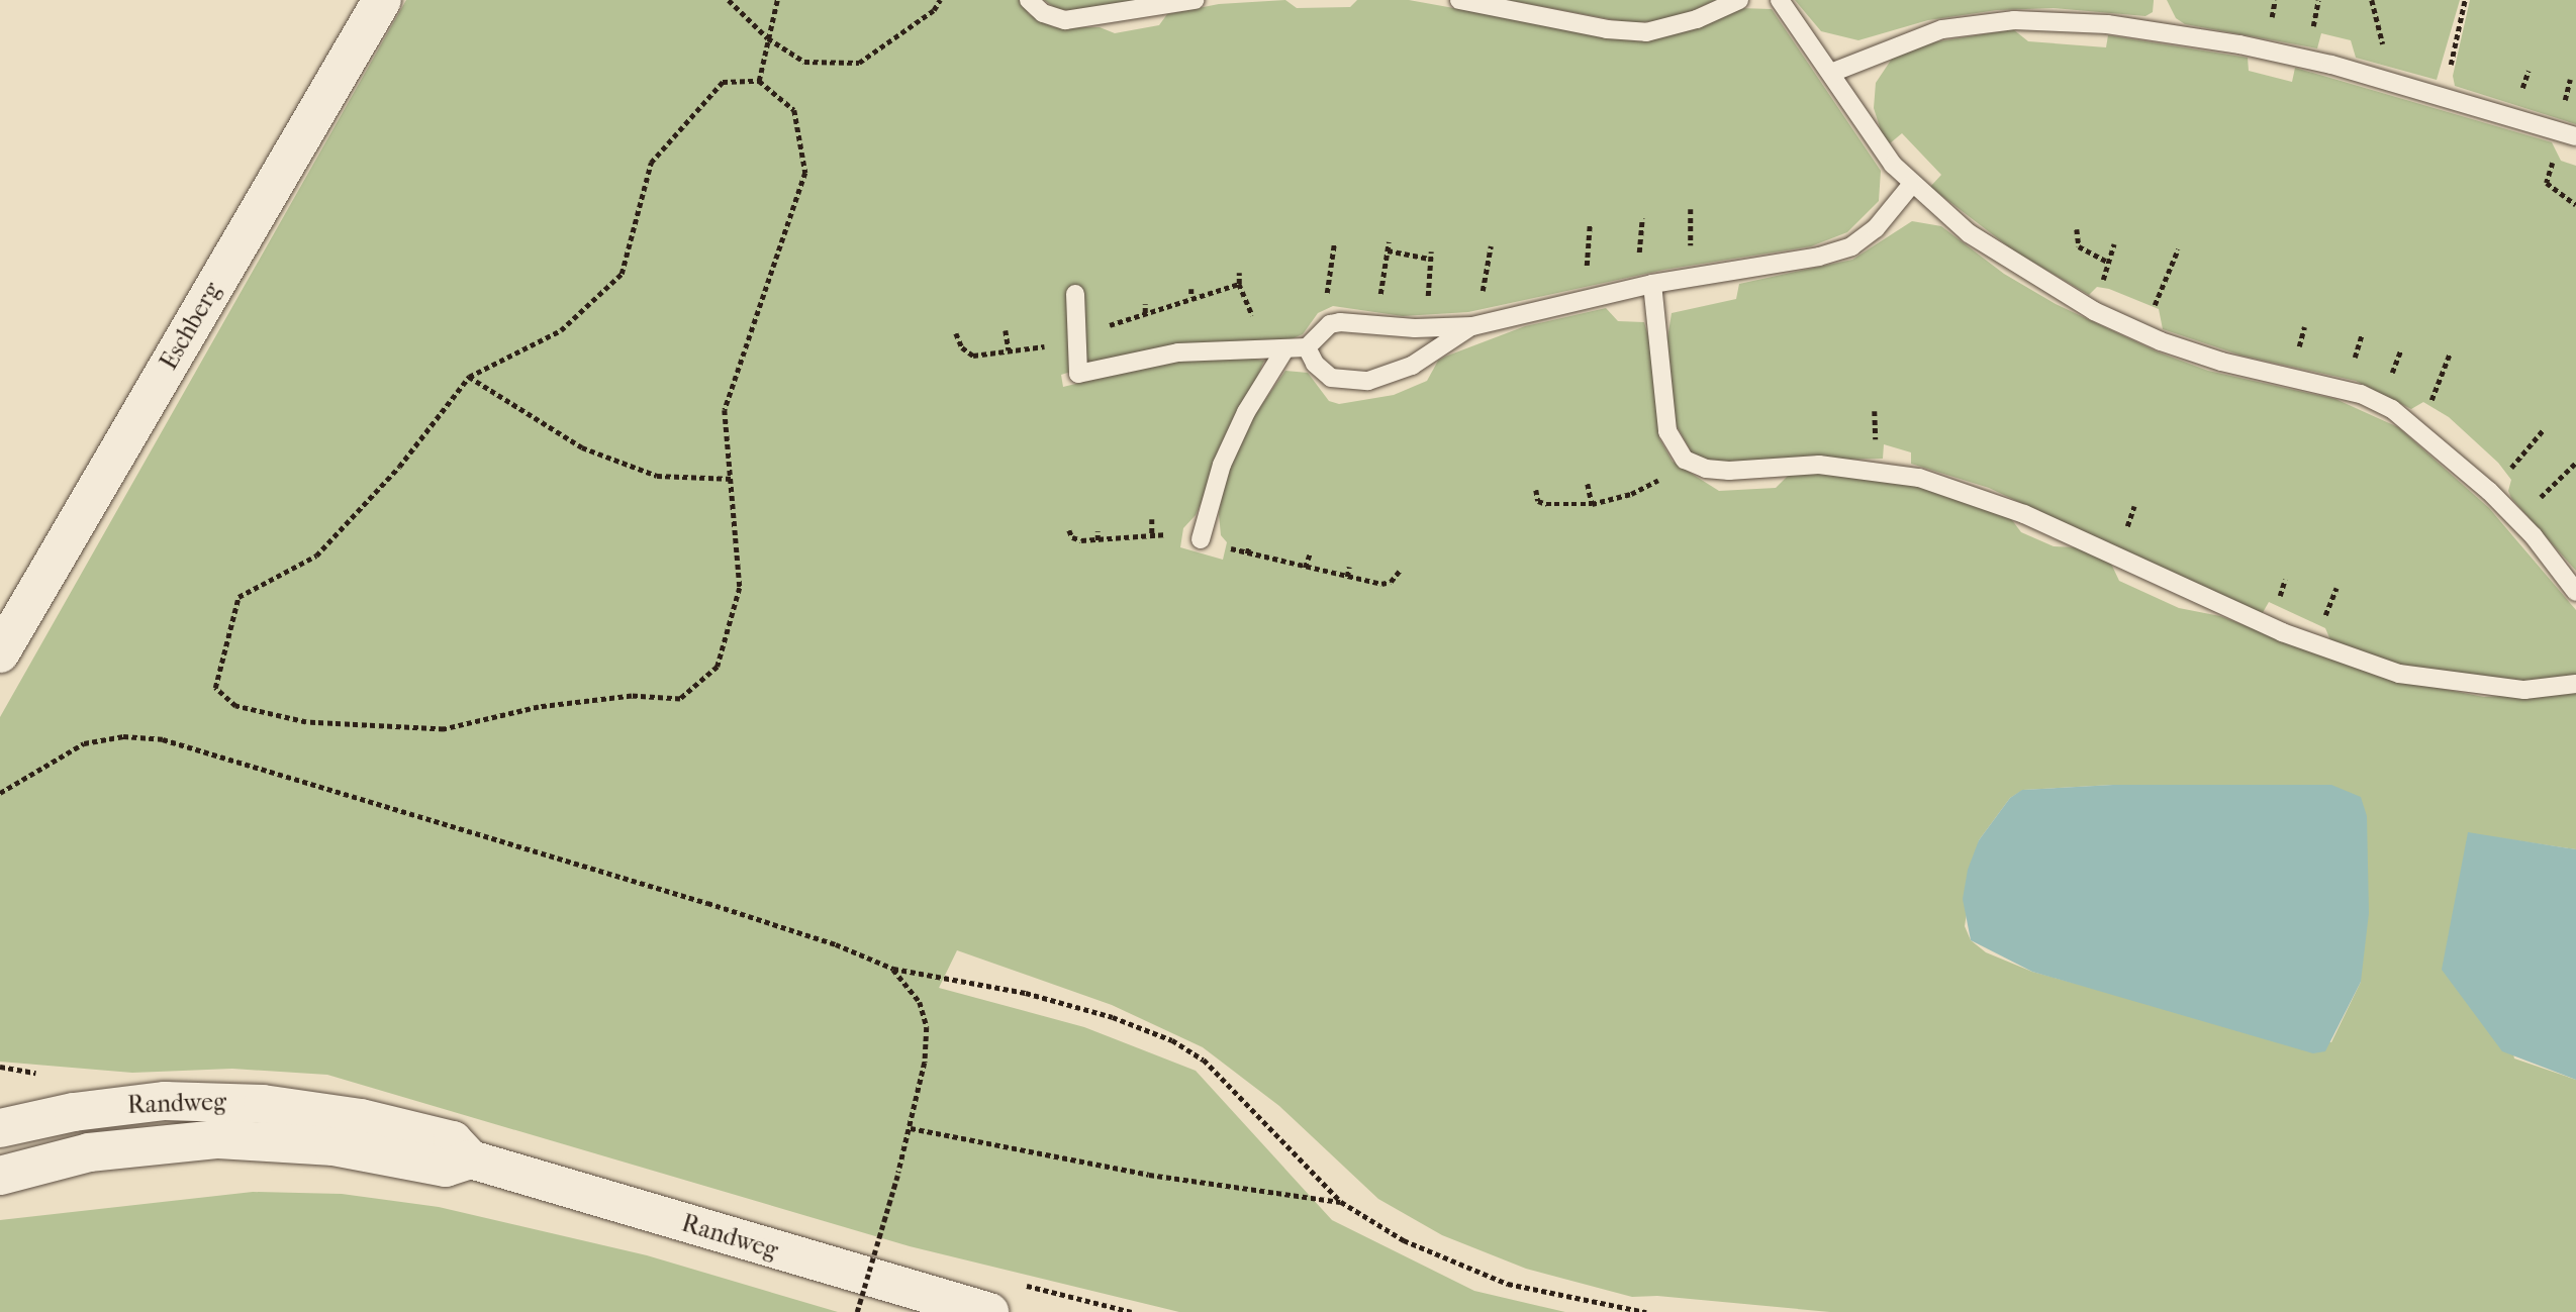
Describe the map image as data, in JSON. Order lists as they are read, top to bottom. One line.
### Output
{"streets":{"main road":["Eschberg","Randweg"]}}
